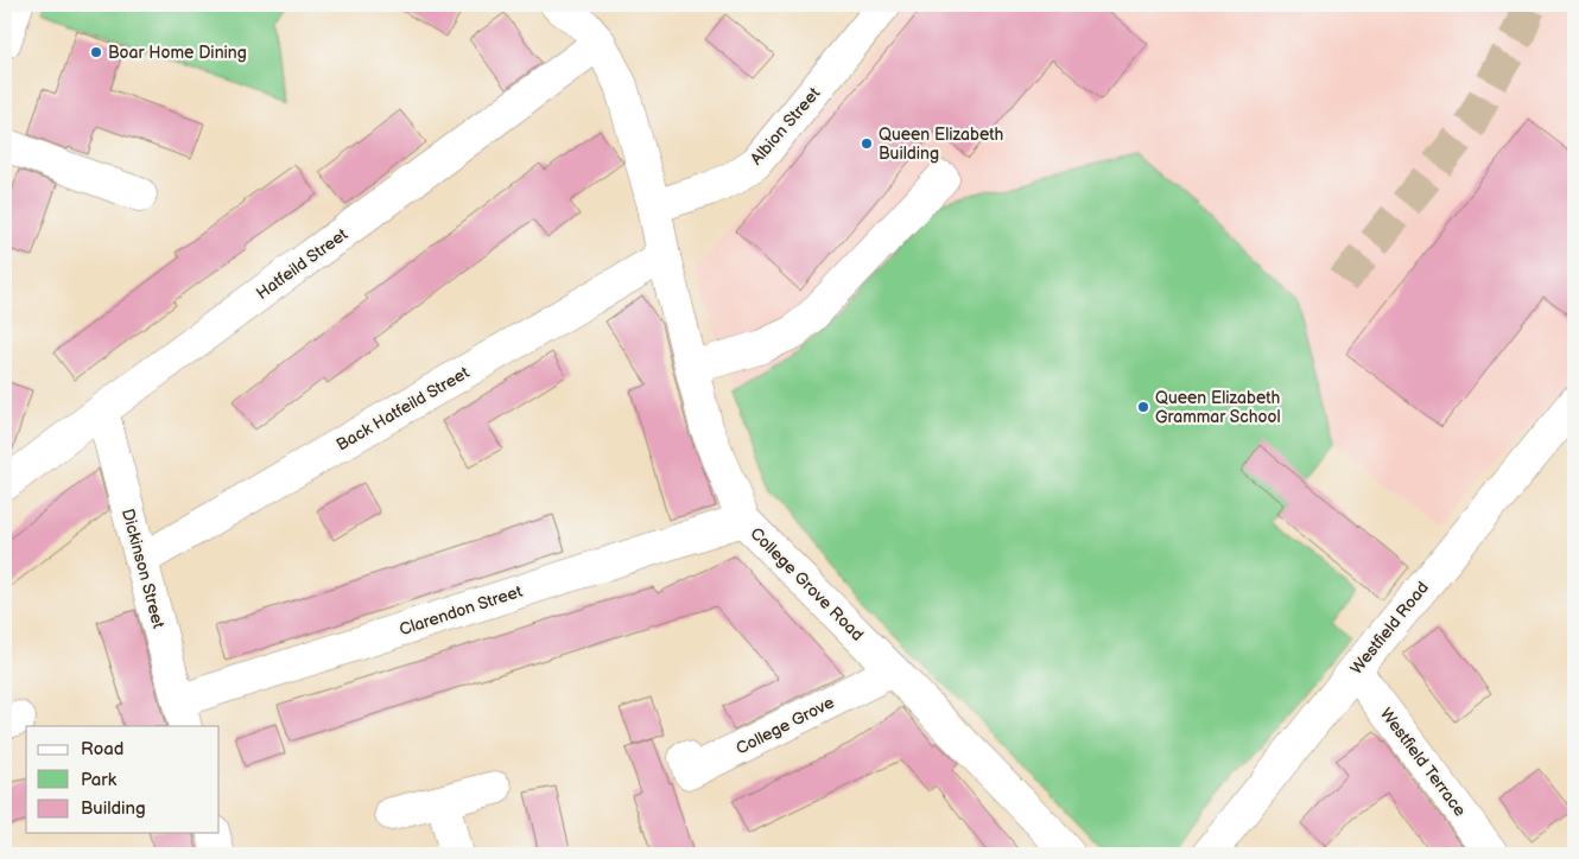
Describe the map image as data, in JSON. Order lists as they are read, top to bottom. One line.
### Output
{"streets":{"street":["Albion Street","Hatfeild Street","Back Hatfeild Street","Dickinson Street","College Grove Road","Clarendon Street","Westfield Road","College Grove","Westfield Terrace"]},"crossings":[["Albion Street","College Grove Road"],["Hatfeild Street","Dickinson Street"],["Hatfeild Street","College Grove Road"],["Back Hatfeild Street","Dickinson Street"],["Back Hatfeild Street","College Grove Road"],["Dickinson Street","Clarendon Street"],["College Grove Road","Clarendon Street"],["College Grove Road","College Grove"],["Westfield Road","Westfield Terrace"]],"places":["Boar Home Dining","Queen Elizabeth Building","Queen Elizabeth Grammar School"],"legend":["Road","Park","Building"]}
